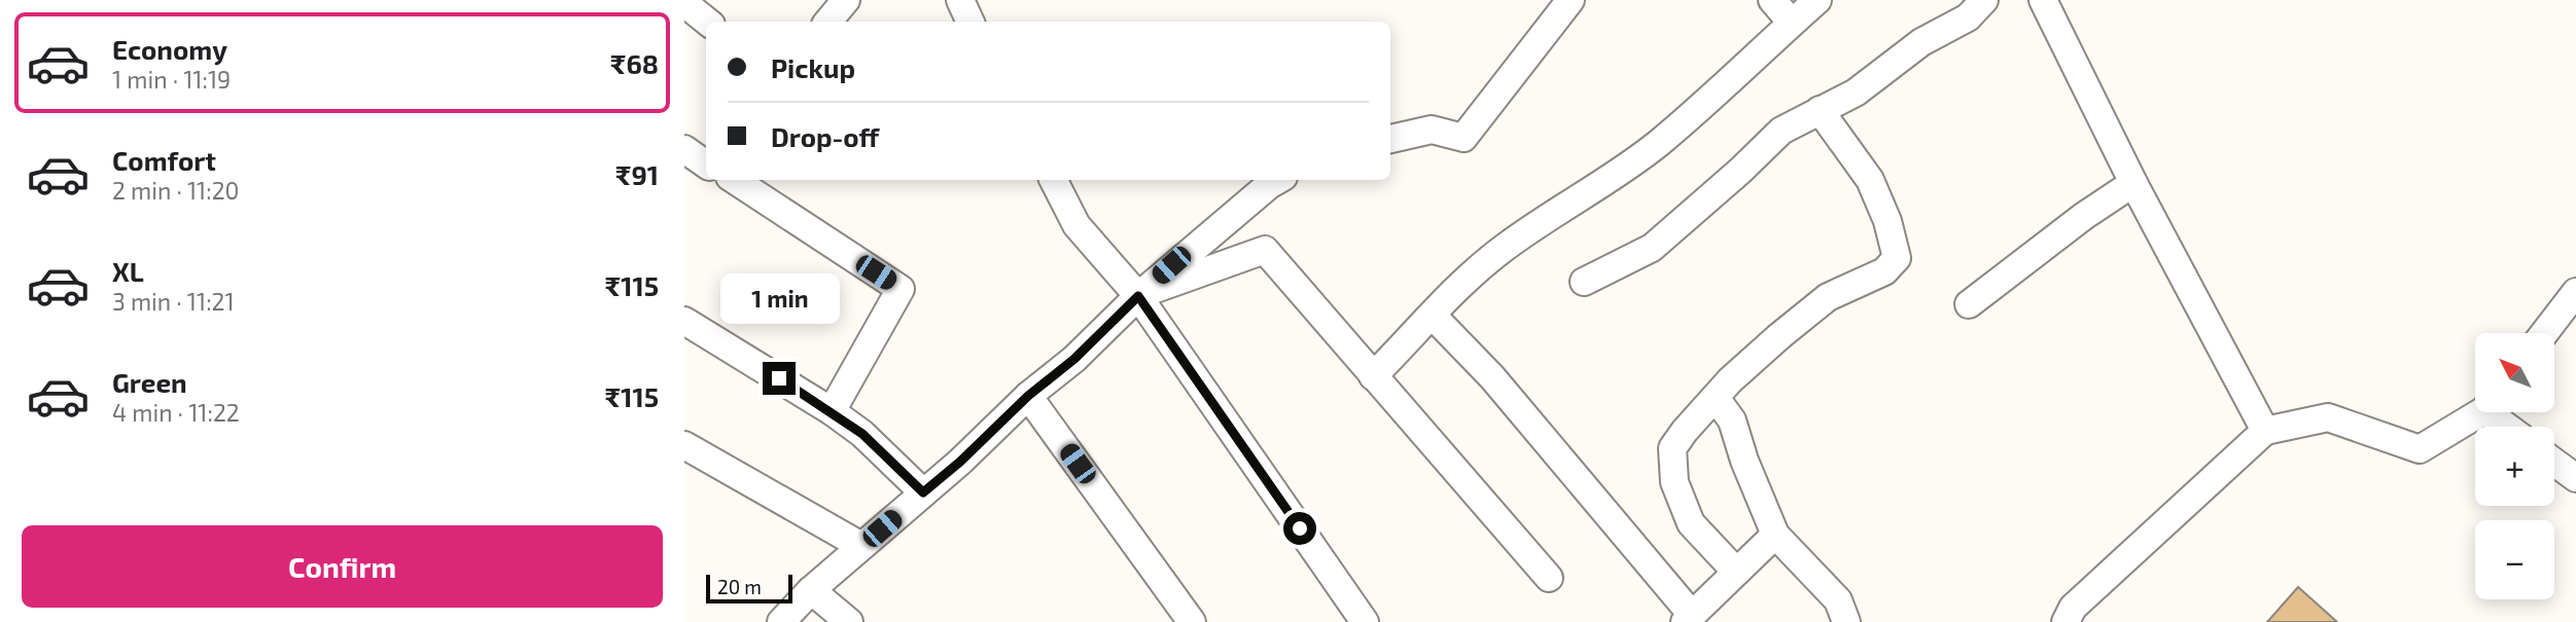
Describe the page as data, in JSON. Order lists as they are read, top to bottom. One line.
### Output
{"scale_bar":"20 m","north":"top left","page":{"list":[{"name":"Economy","note":"1 min · 11:19","value":"₹68"},{"name":"Comfort","note":"2 min · 11:20","value":"₹91"},{"name":"XL","note":"3 min · 11:21","value":"₹115"},{"name":"Green","note":"4 min · 11:22","value":"₹115"}],"banner":["Pickup","Drop-off"],"bubble":"1 min","map_buttons":["+","−"],"buttons":"Confirm","scale":"20 m"}}
